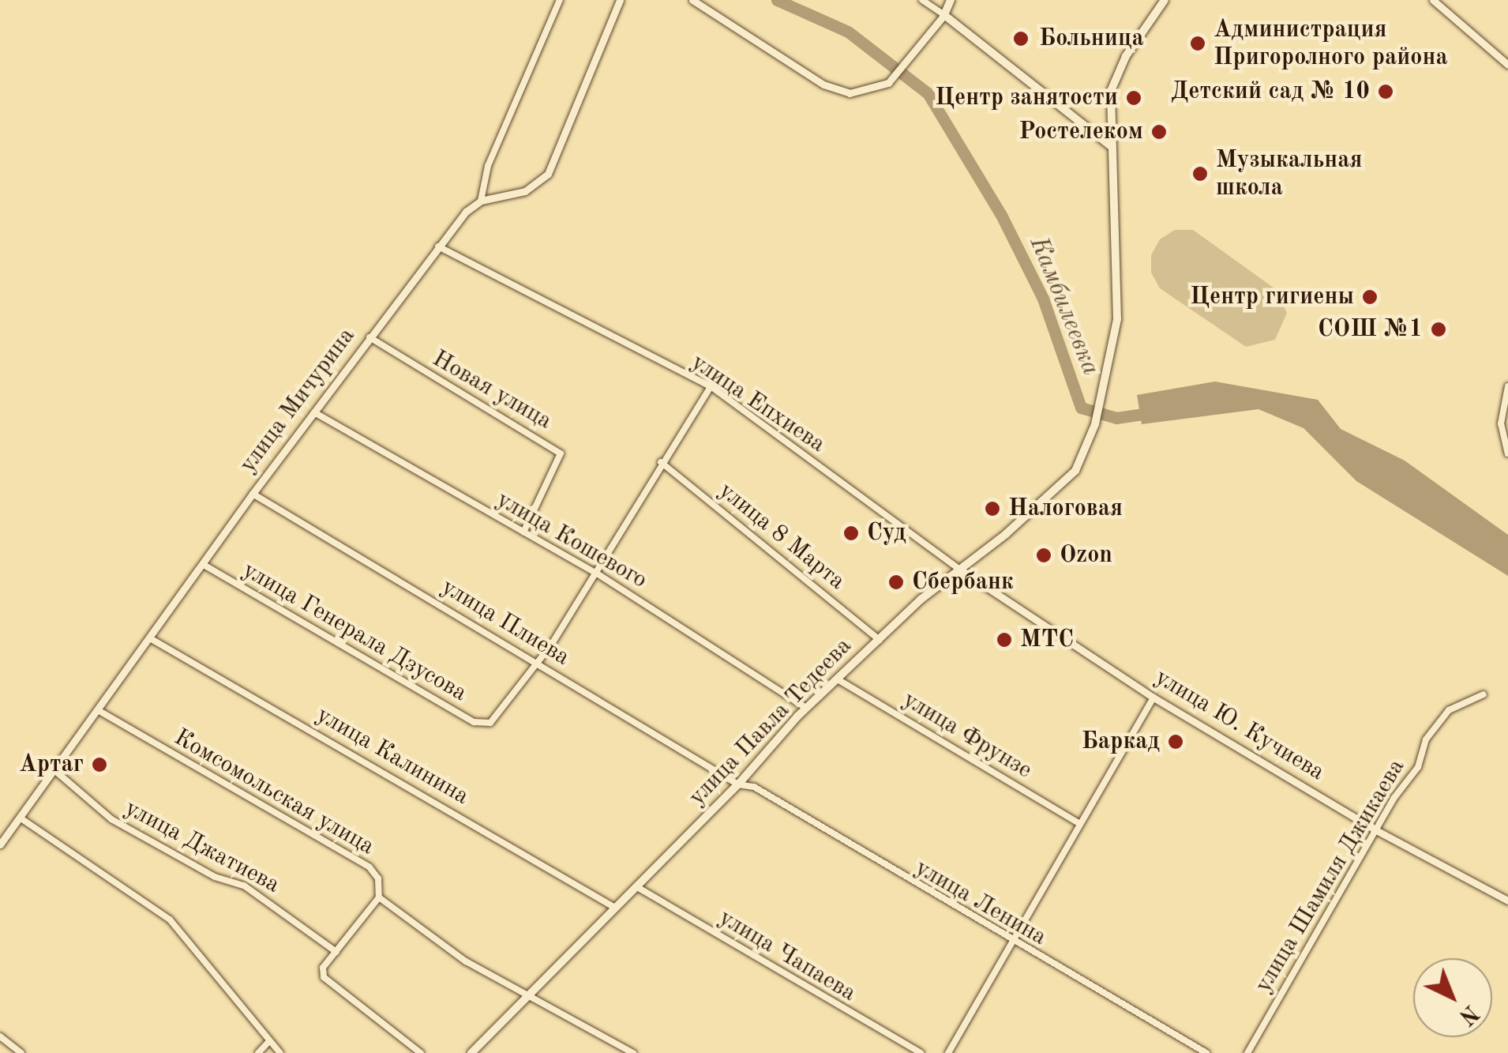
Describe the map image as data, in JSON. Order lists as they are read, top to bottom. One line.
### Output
{"streets":{"main road":["улица Павла Тедеева"],"street":["Новая улица","улица Мичурина","улица Епхиева","улица 8 Марта","улица Кошевого","улица Плиева","улица Генерала Дзусова","улица Ю. Кучиева","улица Фрунзе","улица Калинина","Комсомольская улица","улица Джатиева","улица Шамиля Джикаева","улица Ленина","улица Чапаева"]},"crossings":[["Новая улица","улица Мичурина"],["Новая улица","улица Кошевого"],["улица Мичурина","улица Епхиева"],["улица Мичурина","улица Кошевого"],["улица Мичурина","улица Плиева"],["улица Мичурина","улица Генерала Дзусова"],["улица Мичурина","улица Калинина"],["улица Мичурина","Комсомольская улица"],["улица Мичурина","улица Джатиева"],["улица Епхиева","улица Павла Тедеева"],["улица Епхиева","улица Ю. Кучиева"],["улица 8 Марта","улица Павла Тедеева"],["улица Кошевого","улица Павла Тедеева"],["улица Плиева","улица Генерала Дзусова"],["улица Плиева","улица Павла Тедеева"],["улица Плиева","улица Ленина"],["улица Павла Тедеева","улица Ю. Кучиева"],["улица Павла Тедеева","улица Фрунзе"],["улица Павла Тедеева","улица Калинина"],["улица Павла Тедеева","Комсомольская улица"],["улица Павла Тедеева","улица Ленина"],["улица Павла Тедеева","улица Чапаева"],["улица Ю. Кучиева","улица Шамиля Джикаева"]],"water":["Камбилеевка"],"places":["Больница","Администрация Пригоролного района","Детский сад № 10","Центр занятости","Ростелеком","Музыкальная школа","Центр гигиены","СОШ №1","Налоговая","Суд","Ozon","Сбербанк","МТС","Баркад","Артаг"],"north":"bottom right"}
